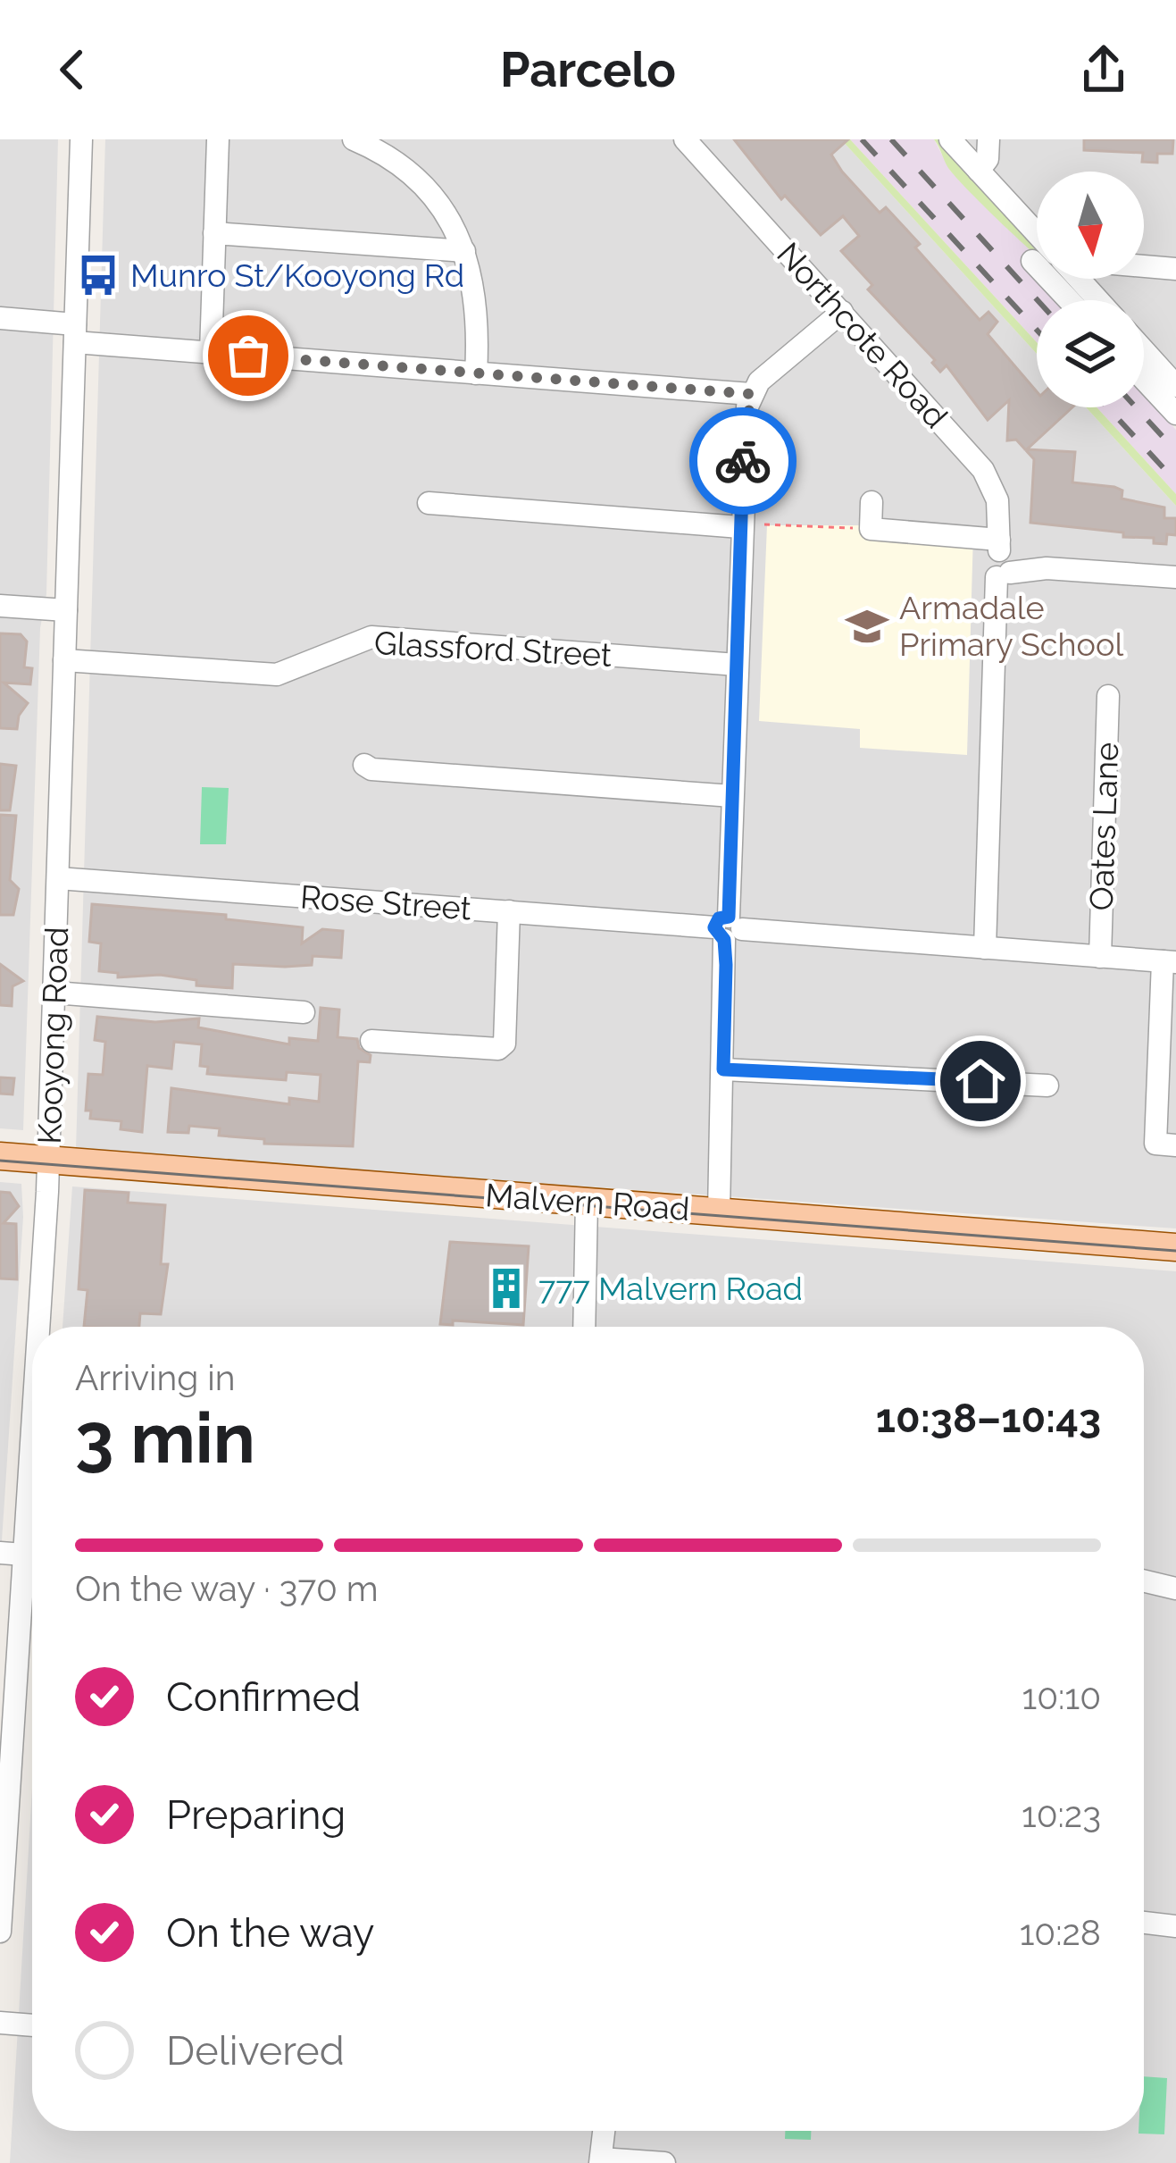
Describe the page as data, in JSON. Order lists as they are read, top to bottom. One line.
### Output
{"streets":{"main road":["Malvern Road"],"street":["Northcote Road","Glassford Street","Oates Lane","Rose Street","Kooyong Road"]},"crossings":[["Northcote Road","Rose Street"],["Glassford Street","Kooyong Road"],["Oates Lane","Rose Street"],["Rose Street","Kooyong Road"],["Kooyong Road","Malvern Road"]],"places":{"bus stop":["Munro St/Kooyong Rd"],"school or university":["Armadale Primary School"],"building":["777 Malvern Road"]},"north":"bottom","page":{"header":"Parcelo","heading":["3 min","Arriving in","10:38–10:43"],"bar":"On the way · 370 m","list":[["Confirmed","10:10"],["Preparing","10:23"],["On the way","10:28"],"Delivered"]}}
